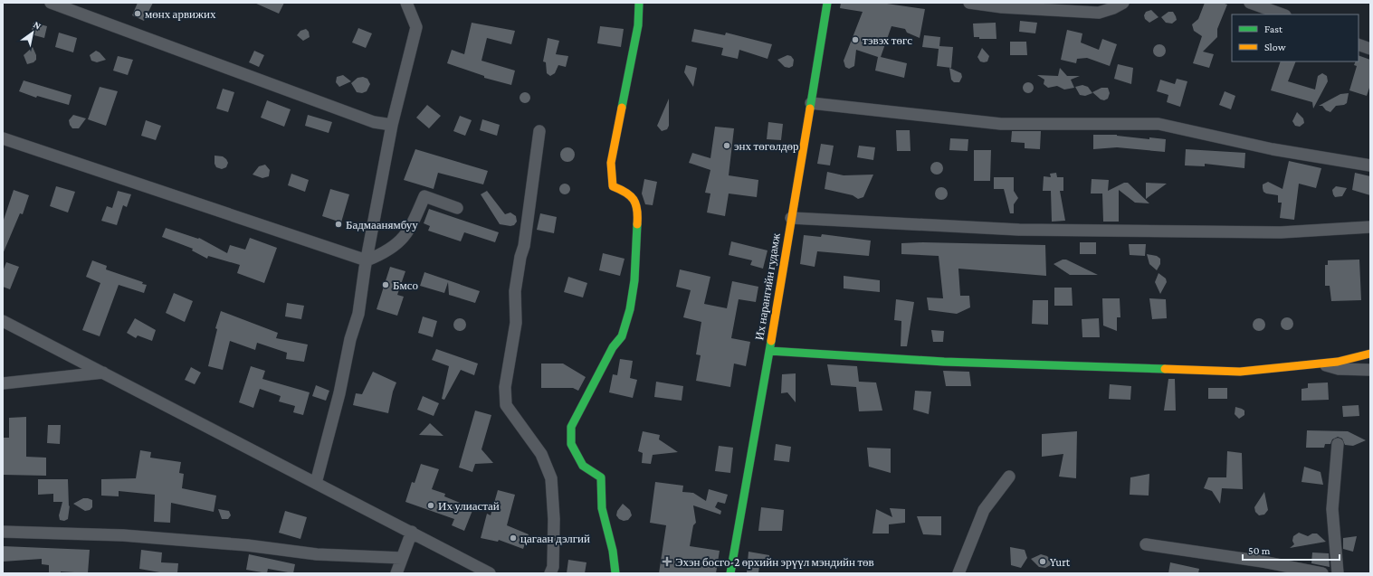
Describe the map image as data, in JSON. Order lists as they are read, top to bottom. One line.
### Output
{"streets":{"street":["Их нарангийн гудамж"]},"places":{"other":["мөнх арвижих","тэвэх төгс","энх төгөлдөр","Бадмаанямбуу","Бмсо","Их улиастай","цагаан дэлгий","Yurt"],"health":["Эхэн босго-2 өрхийн эрүүл мэндийн төв"]},"legend":["Fast","Slow"],"scale_bar":"50 m","north":"top right"}
